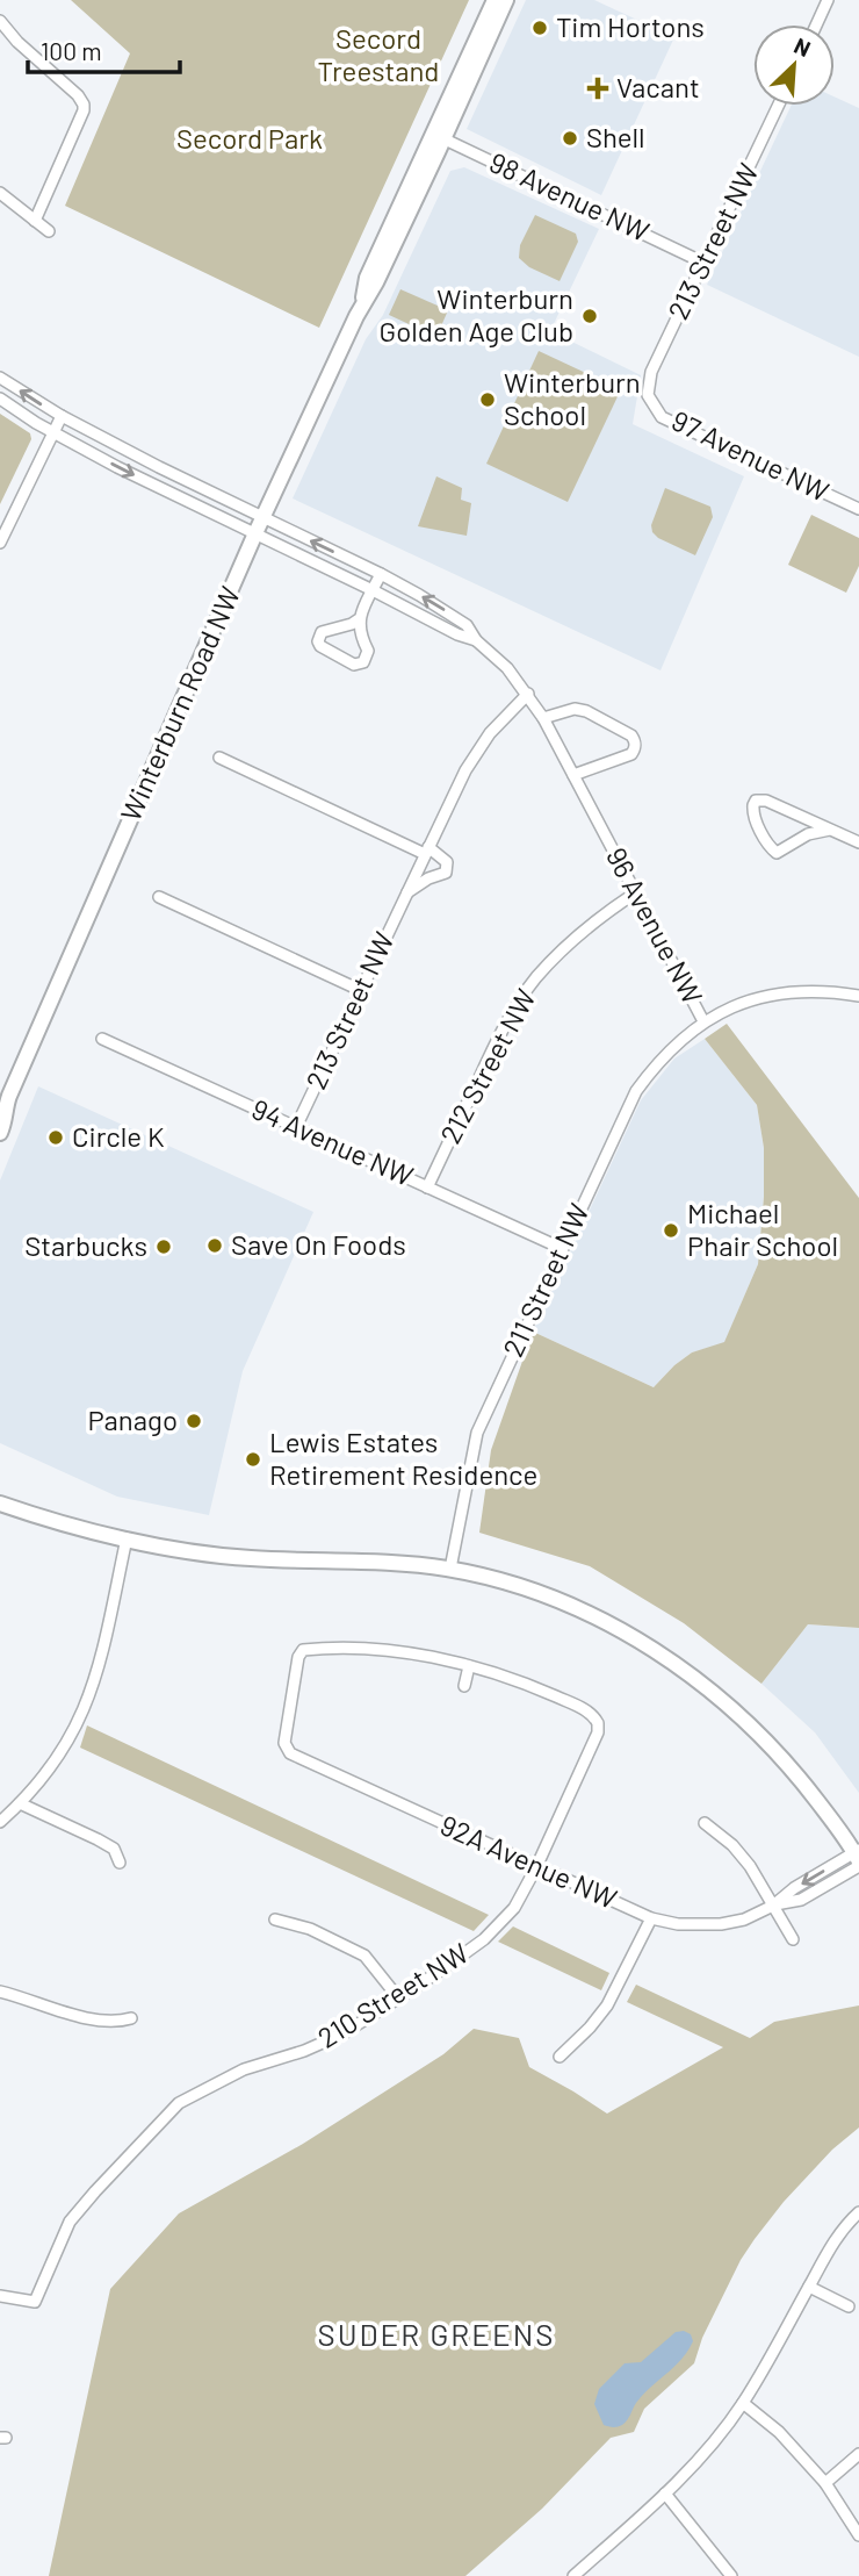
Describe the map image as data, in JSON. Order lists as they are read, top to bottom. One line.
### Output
{"streets":{"main road":["Winterburn Road NW"],"street":["98 Avenue NW","213 Street NW","97 Avenue NW","96 Avenue NW","212 Street NW","94 Avenue NW","211 Street NW","92A Avenue NW","210 Street NW"]},"crossings":[["98 Avenue NW","213 Street NW"],["98 Avenue NW","Winterburn Road NW"],["213 Street NW","97 Avenue NW"],["213 Street NW","96 Avenue NW"],["213 Street NW","94 Avenue NW"],["Winterburn Road NW","96 Avenue NW"],["96 Avenue NW","212 Street NW"],["96 Avenue NW","211 Street NW"],["212 Street NW","94 Avenue NW"],["94 Avenue NW","211 Street NW"],["92A Avenue NW","210 Street NW"]],"districts":["SUDER GREENS"],"parks":["Secord Treestand","Secord Park"],"places":{"other":["Tim Hortons","Shell","Winterburn Golden Age Club","Winterburn School","Circle K","Michael Phair School","Save On Foods","Starbucks","Panago","Lewis Estates Retirement Residence"],"health":["Vacant"]},"scale_bar":"100 m","north":"top right"}
